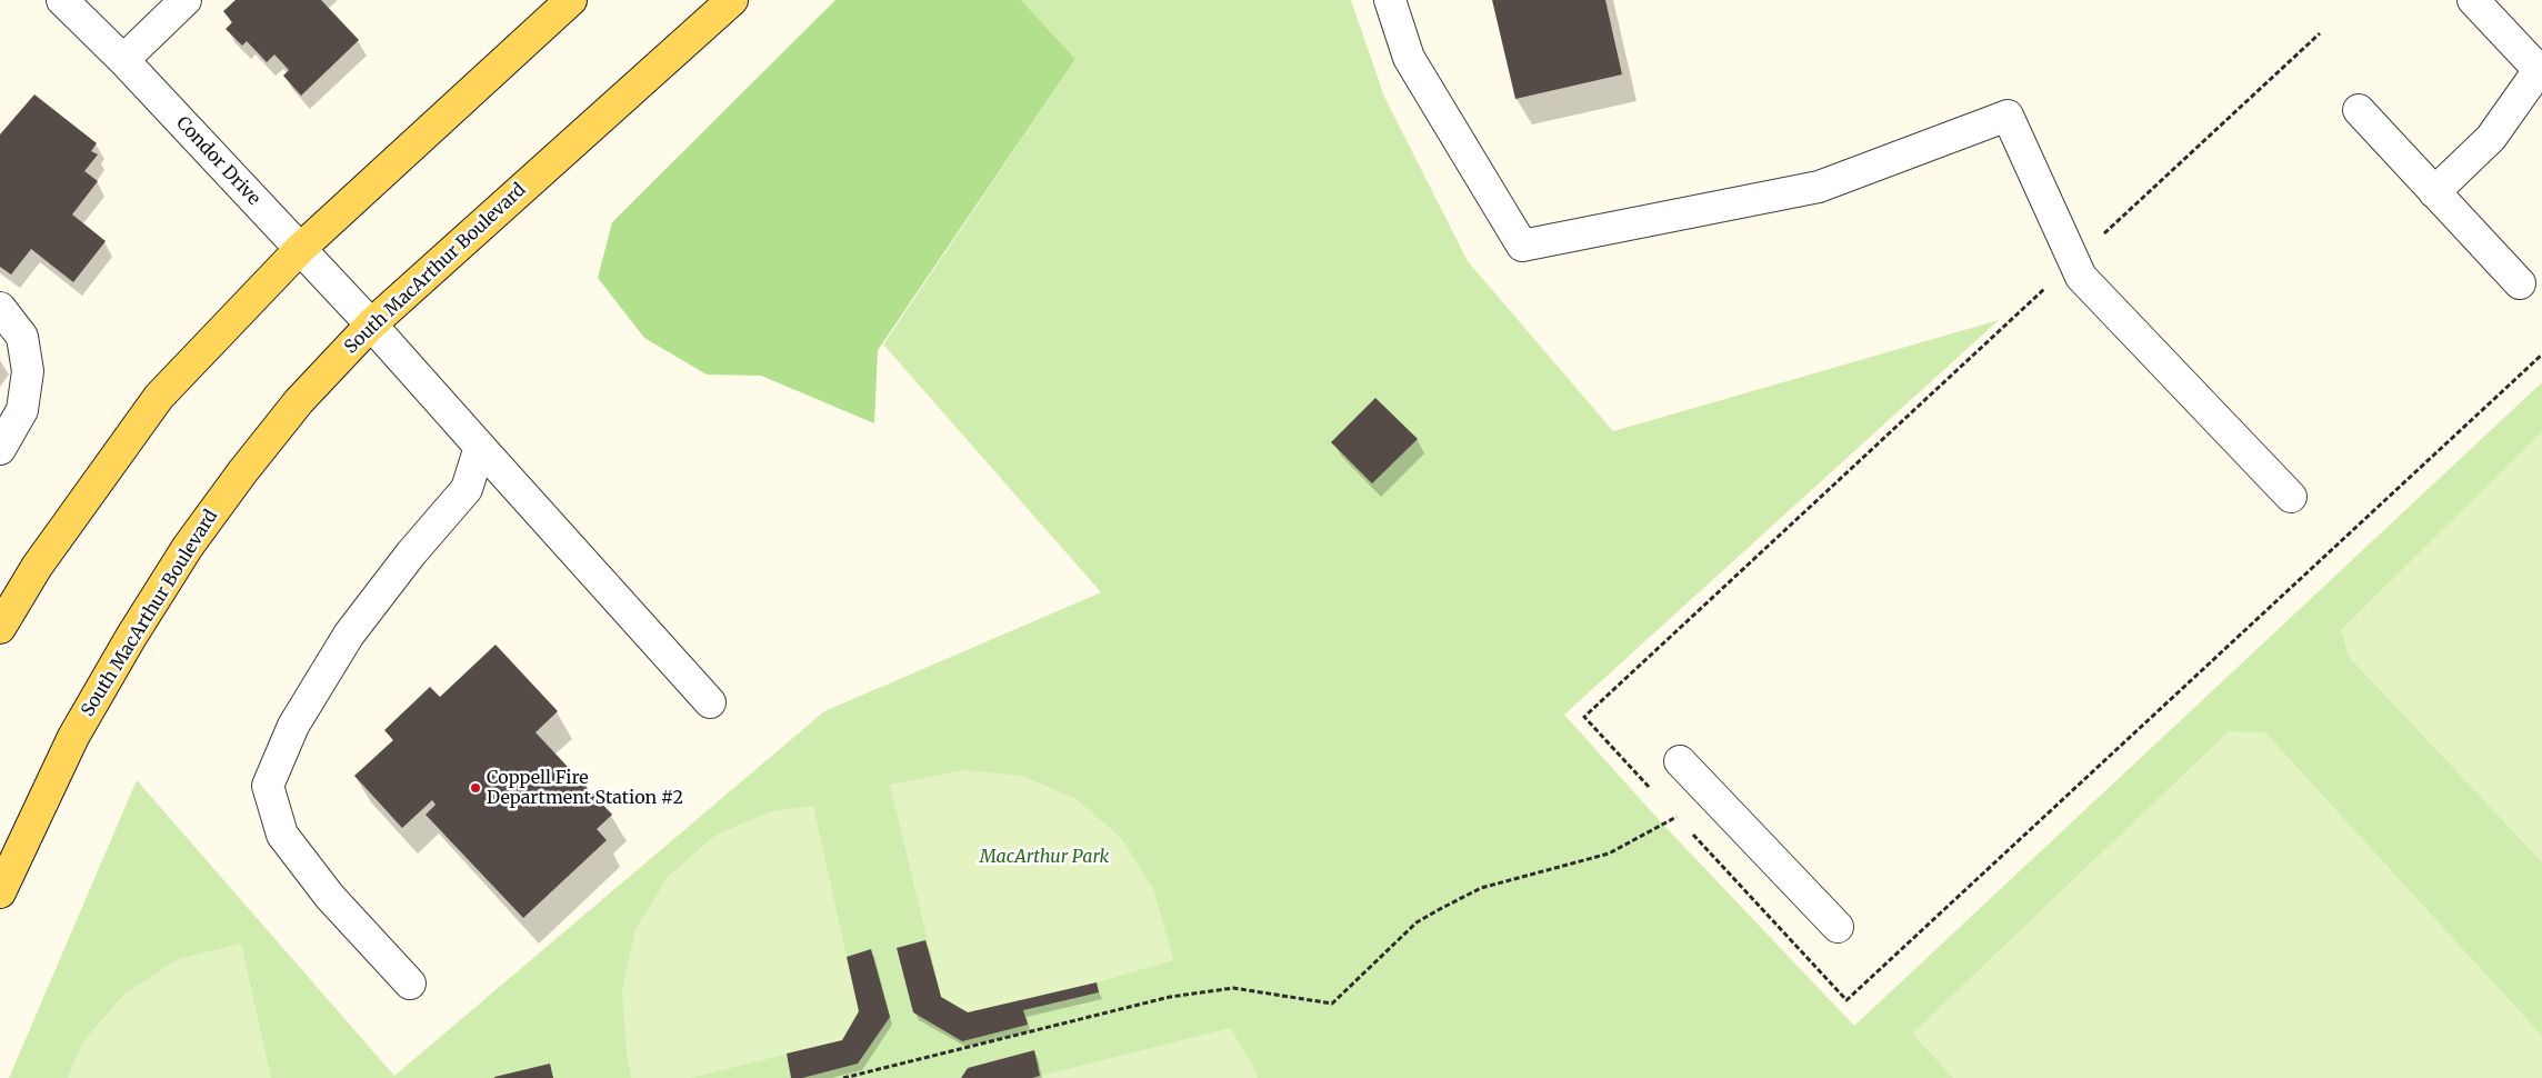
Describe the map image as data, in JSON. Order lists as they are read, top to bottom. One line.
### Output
{"streets":{"main road":["South MacArthur Boulevard"],"street":["Condor Drive"]},"crossings":[["Condor Drive","South MacArthur Boulevard"]],"parks":["MacArthur Park"],"places":["Coppell Fire Department Station #2"]}
